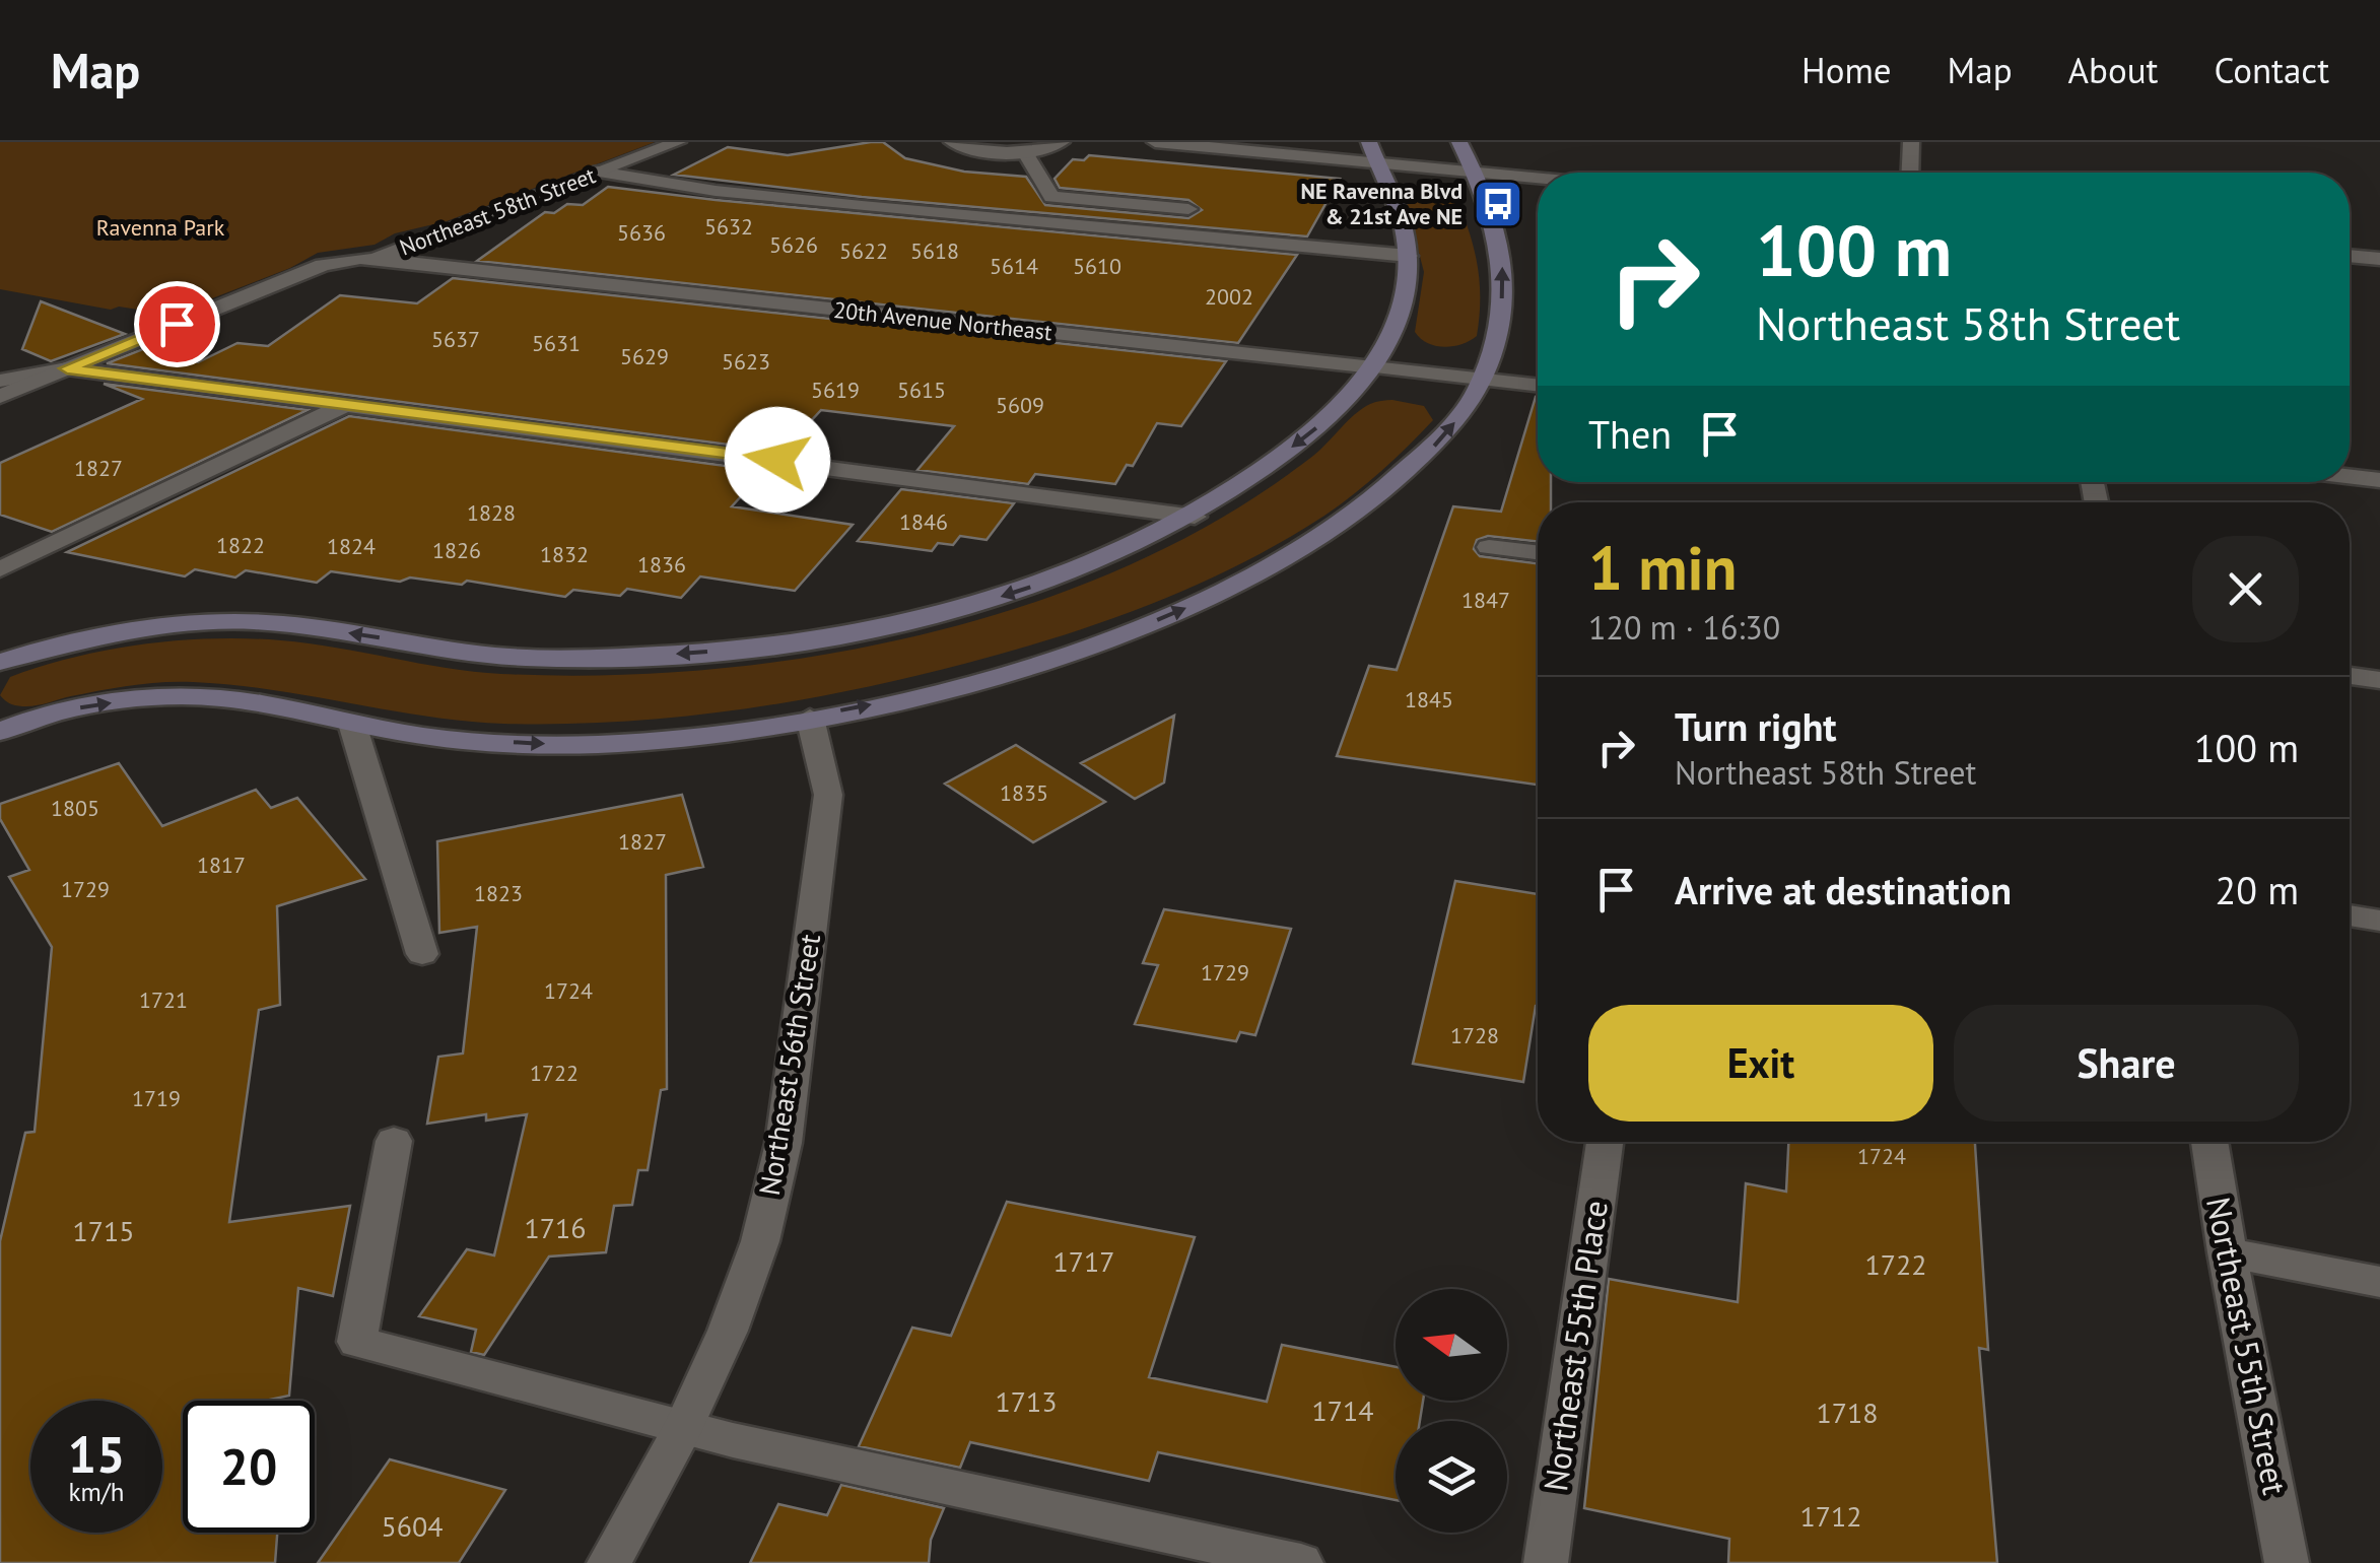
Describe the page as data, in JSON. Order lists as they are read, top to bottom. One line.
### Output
{"streets":{"street":["Northeast 58th Street","20th Avenue Northeast","Northeast 56th Street","Northeast 55th Place","Northeast 55th Street"]},"crossings":[["Northeast 58th Street","20th Avenue Northeast"]],"parks":["Ravenna Park"],"places":{"bus stop":["NE Ravenna Blvd & 21st Ave NE"]},"house_numbers":["5632","5636","5626","5622","5618","5614","5610","2002","5637","5631","5629","5623","5619","5615","5609","1827","1828","1846","1822","1824","1826","1832","1836","1847","1845","1835","1805","1827","1817","1729","1823","1729","1724","1721","1728","1722","1719","1724","1716","1715","1717","1722","1713","1714","1718","1712","5604"],"north":"left","page":{"header":"Map","nav":["Home","Map","About","Contact"],"turn":["100 m","Northeast 58th Street"],"then":"Then","heading":["1 min","120 m · 16:30"],"list":[{"name":"Turn right","note":"Northeast 58th Street","value":"100 m"},{"name":"Arrive at destination","value":"20 m"}],"buttons":["Exit","Share"],"speed":"15 km/h","limit":"20"}}
